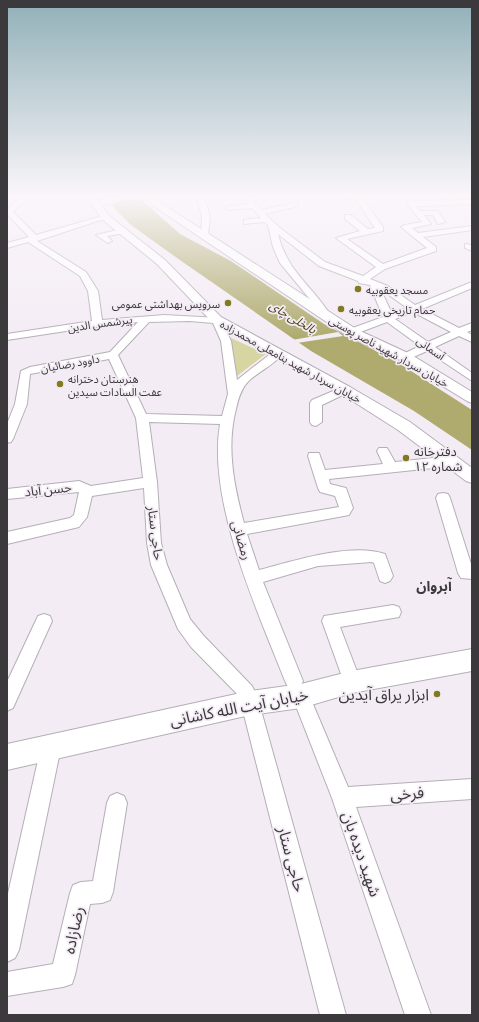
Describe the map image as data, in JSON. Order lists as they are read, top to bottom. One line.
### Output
{"streets":{"main road":["خیابان سردار شهید ناصر پوستی","خیابان سردار شهید بنامعلی محمدزاده","خیابان آیت الله کاشانی"],"street":["پیرشمس الدین","آسمانی","داوود رضائیان","حسن آباد","حاجی ستار","رمضانی","فرخی","شهید دیده بان","رضازاده"]},"crossings":[["پیرشمس الدین","خیابان سردار شهید بنامعلی محمدزاده"],["پیرشمس الدین","داوود رضائیان"],["پیرشمس الدین","حاجی ستار"],["پیرشمس الدین","رمضانی"],["خیابان سردار شهید بنامعلی محمدزاده","داوود رضائیان"],["خیابان سردار شهید بنامعلی محمدزاده","حاجی ستار"],["خیابان سردار شهید بنامعلی محمدزاده","رمضانی"],["داوود رضائیان","حاجی ستار"],["داوود رضائیان","رمضانی"],["حاجی ستار","رمضانی"],["حاجی ستار","خیابان آیت الله کاشانی"],["رمضانی","خیابان آیت الله کاشانی"],["رمضانی","شهید دیده بان"],["خیابان آیت الله کاشانی","شهید دیده بان"],["فرخی","شهید دیده بان"]],"districts":["آبروان"],"water":["بالخلی چای"],"places":["مسجد یعقوبیه","سرویس بهداشتی عمومی","حمام تاریخی یعقوبیه","هنرستان دخترانه عفت السادات سیدین","دفترخانه شماره ۱۲","ابزار یراق آیدین"]}
